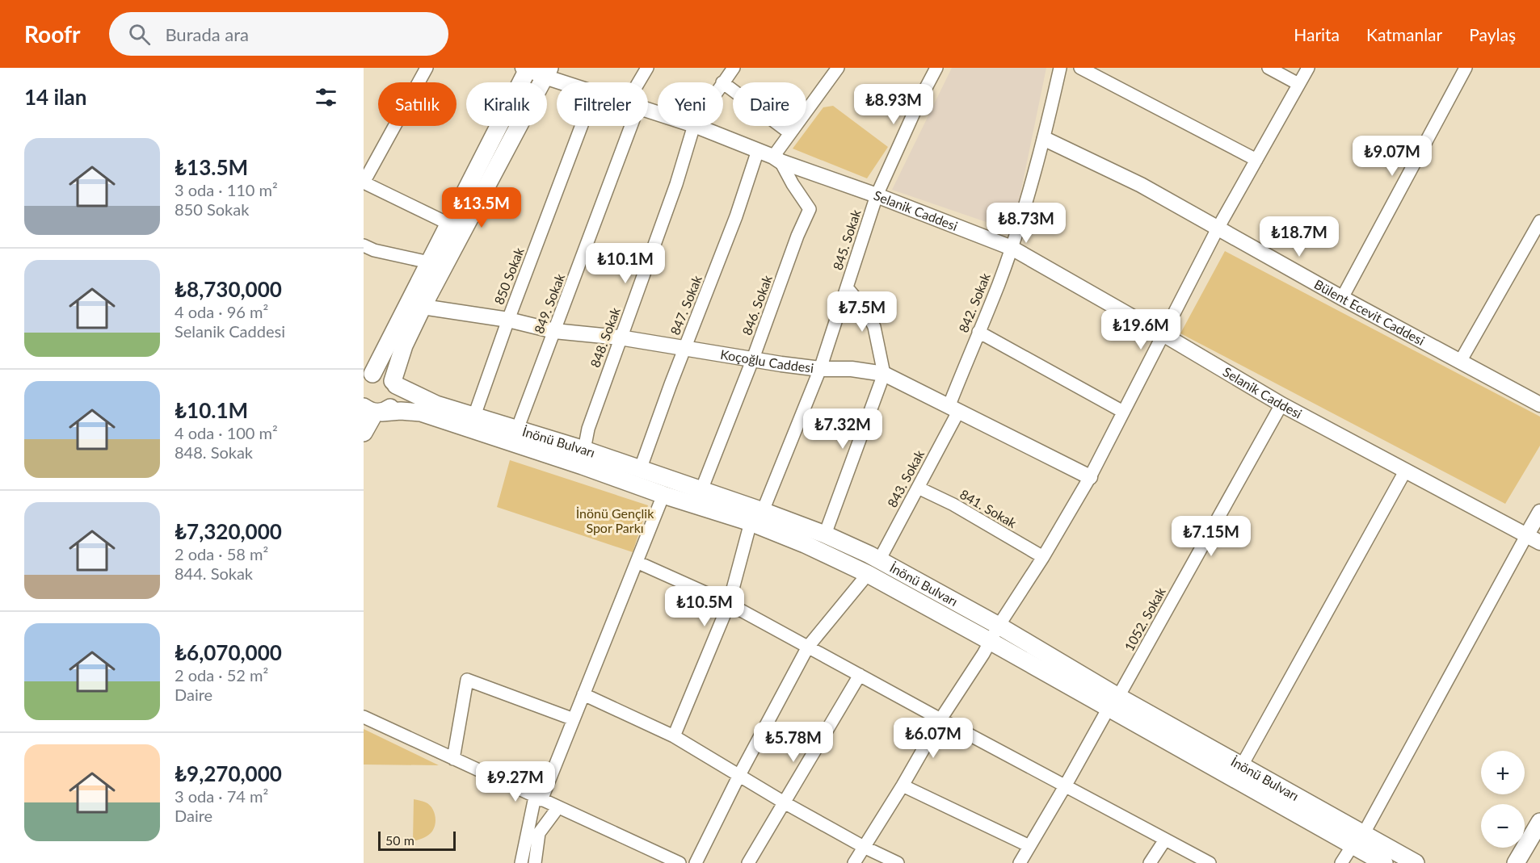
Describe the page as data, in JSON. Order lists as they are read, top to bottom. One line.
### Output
{"streets":{"main road":["İnönü Bulvarı"],"street":["Selanik Caddesi","845. Sokak","850 Sokak","842. Sokak","849. Sokak","847. Sokak","846. Sokak","Bülent Ecevit Caddesi","848. Sokak","Koçoğlu Caddesi","843. Sokak","841. Sokak","1052. Sokak"]},"crossings":[["Selanik Caddesi","845. Sokak"],["Selanik Caddesi","842. Sokak"],["Selanik Caddesi","847. Sokak"],["Selanik Caddesi","846. Sokak"],["Selanik Caddesi","1052. Sokak"],["845. Sokak","Koçoğlu Caddesi"],["845. Sokak","İnönü Bulvarı"],["850 Sokak","Koçoğlu Caddesi"],["850 Sokak","İnönü Bulvarı"],["842. Sokak","Bülent Ecevit Caddesi"],["842. Sokak","Koçoğlu Caddesi"],["842. Sokak","843. Sokak"],["849. Sokak","Koçoğlu Caddesi"],["849. Sokak","İnönü Bulvarı"],["847. Sokak","Koçoğlu Caddesi"],["847. Sokak","İnönü Bulvarı"],["846. Sokak","Koçoğlu Caddesi"],["846. Sokak","İnönü Bulvarı"],["848. Sokak","Koçoğlu Caddesi"],["848. Sokak","İnönü Bulvarı"],["Koçoğlu Caddesi","843. Sokak"],["İnönü Bulvarı","843. Sokak"],["İnönü Bulvarı","1052. Sokak"],["843. Sokak","841. Sokak"]],"parks":["İnönü Gençlik Spor Parkı"],"scale_bar":"50 m","page":{"header":"Roofr","search":"Burada ara","nav":["Harita","Katmanlar","Paylaş"],"heading":"14 ilan","chip":["Satılık","Kiralık","Filtreler","Yeni","Daire"],"price":["₺8.93M","₺9.07M","₺13.5M","₺8.73M","₺18.7M","₺10.1M","₺7.5M","₺19.6M","₺7.32M","₺7.15M","₺10.5M","₺6.07M","₺5.78M","₺9.27M"],"list":[{"name":"₺13.5M","note":"3 oda · 110 m² · 850 Sokak"},{"name":"₺8,730,000","note":"4 oda · 96 m² · Selanik Caddesi"},{"name":"₺10.1M","note":"4 oda · 100 m² · 848. Sokak"},{"name":"₺7,320,000","note":"2 oda · 58 m² · 844. Sokak"},{"name":"₺6,070,000","note":"2 oda · 52 m² · Daire"},{"name":"₺9,270,000","note":"3 oda · 74 m² · Daire"}],"map_buttons":["+","−"],"scale":"50 m"}}
